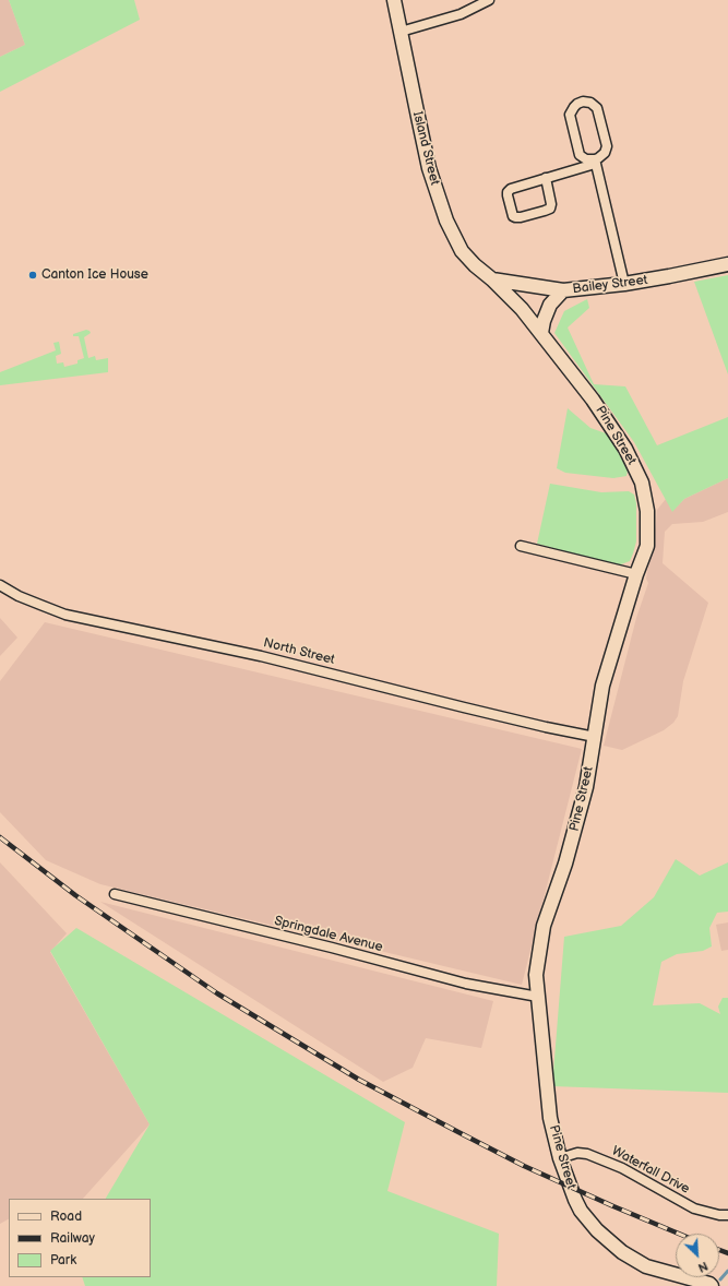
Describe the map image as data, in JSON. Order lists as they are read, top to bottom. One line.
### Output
{"streets":{"street":["Island Street","Bailey Street","Pine Street","North Street","Springdale Avenue","Waterfall Drive"]},"crossings":[["Island Street","Bailey Street"],["Island Street","Pine Street"],["Bailey Street","Pine Street"],["Pine Street","North Street"],["Pine Street","Springdale Avenue"],["Pine Street","Waterfall Drive"]],"places":["Canton Ice House"],"legend":["Road","Railway","Park"],"north":"bottom right"}
